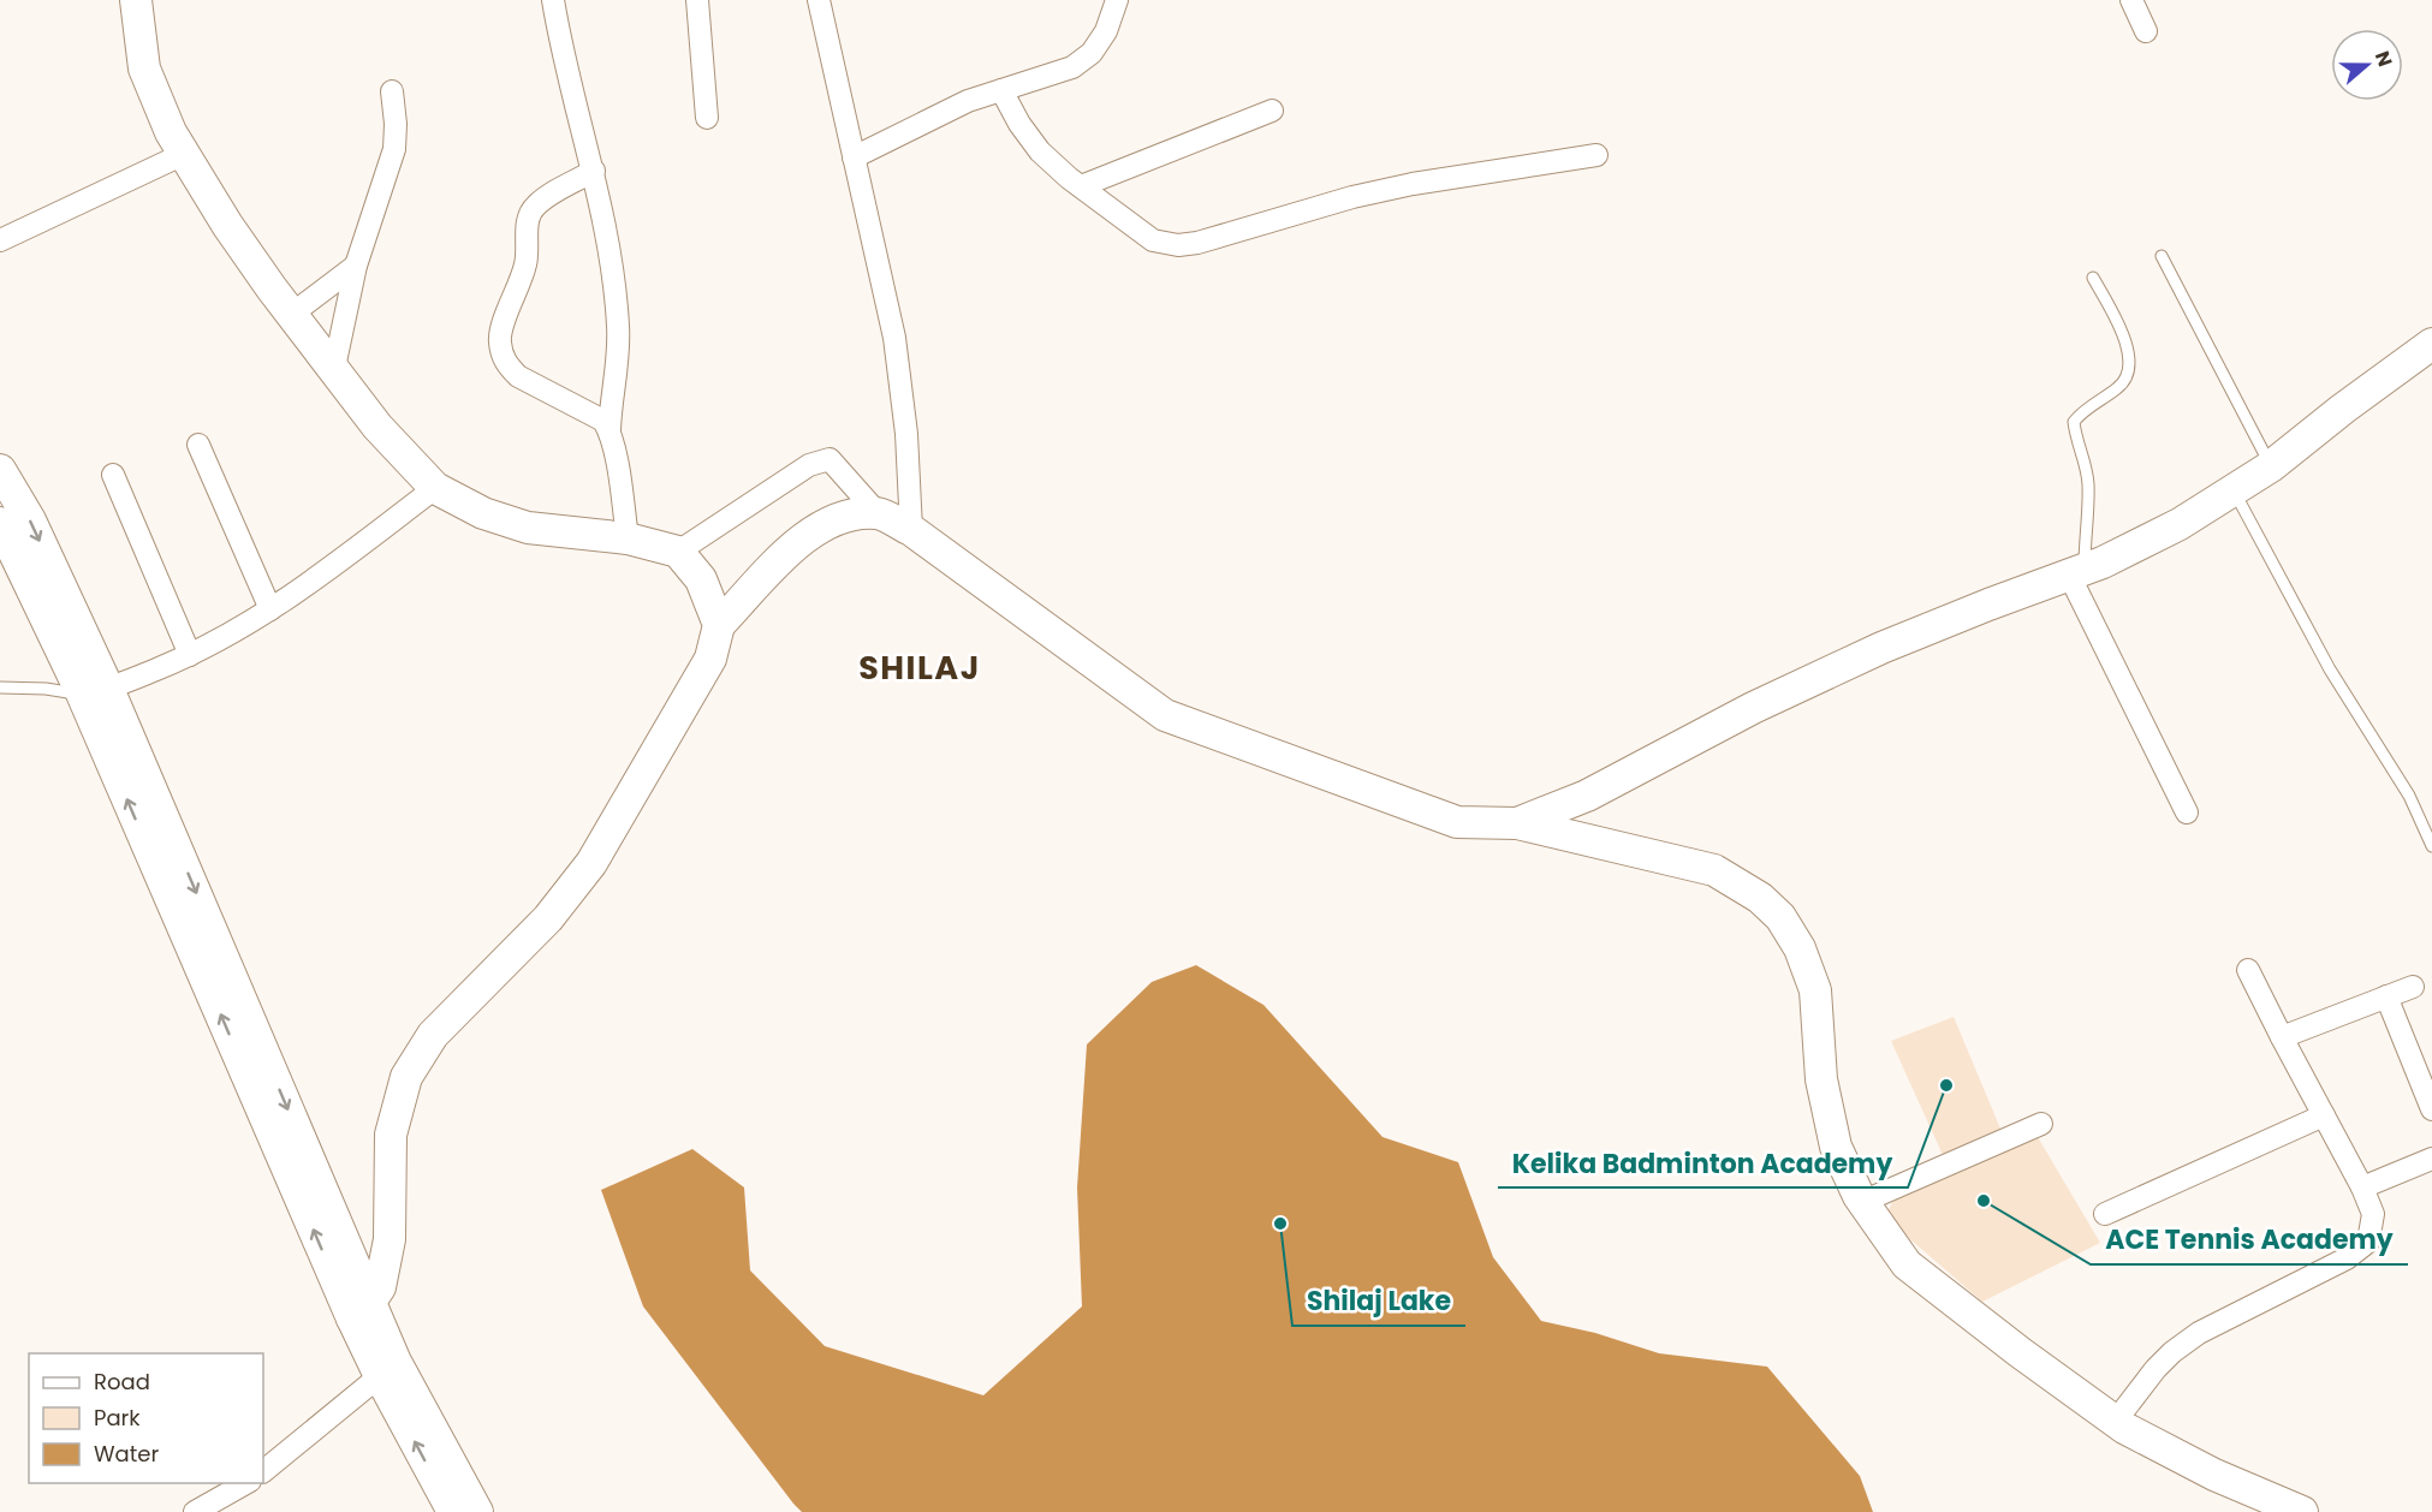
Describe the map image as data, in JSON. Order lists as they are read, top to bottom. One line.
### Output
{"districts":["SHILAJ"],"places":["Kelika Badminton Academy","ACE Tennis Academy","Shilaj Lake"],"legend":["Road","Park","Water"],"north":"right"}
